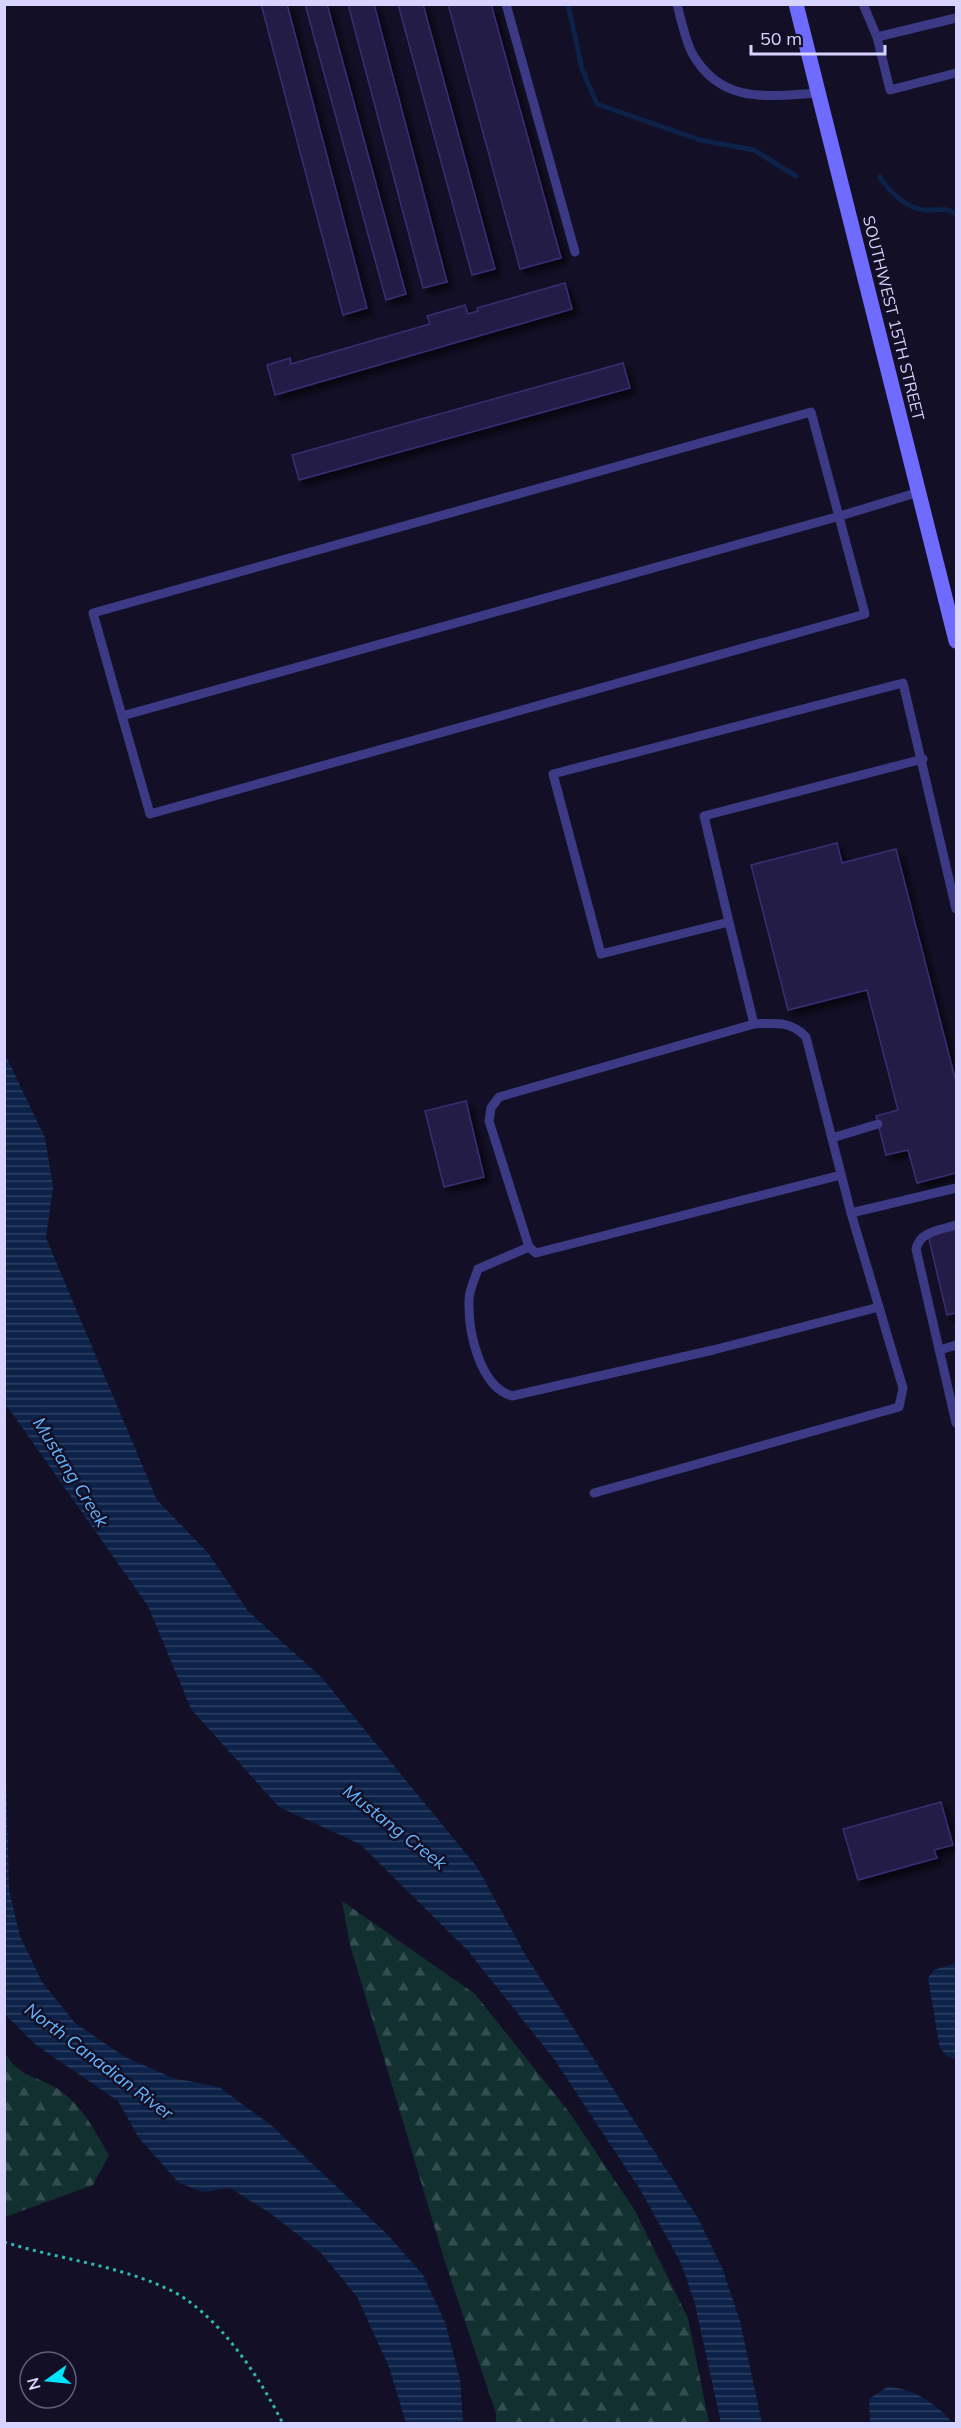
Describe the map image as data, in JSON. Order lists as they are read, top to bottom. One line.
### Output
{"streets":{"main road":["SOUTHWEST 15TH STREET"]},"water":["Mustang Creek","North Canadian River"],"scale_bar":"50 m","north":"left"}
